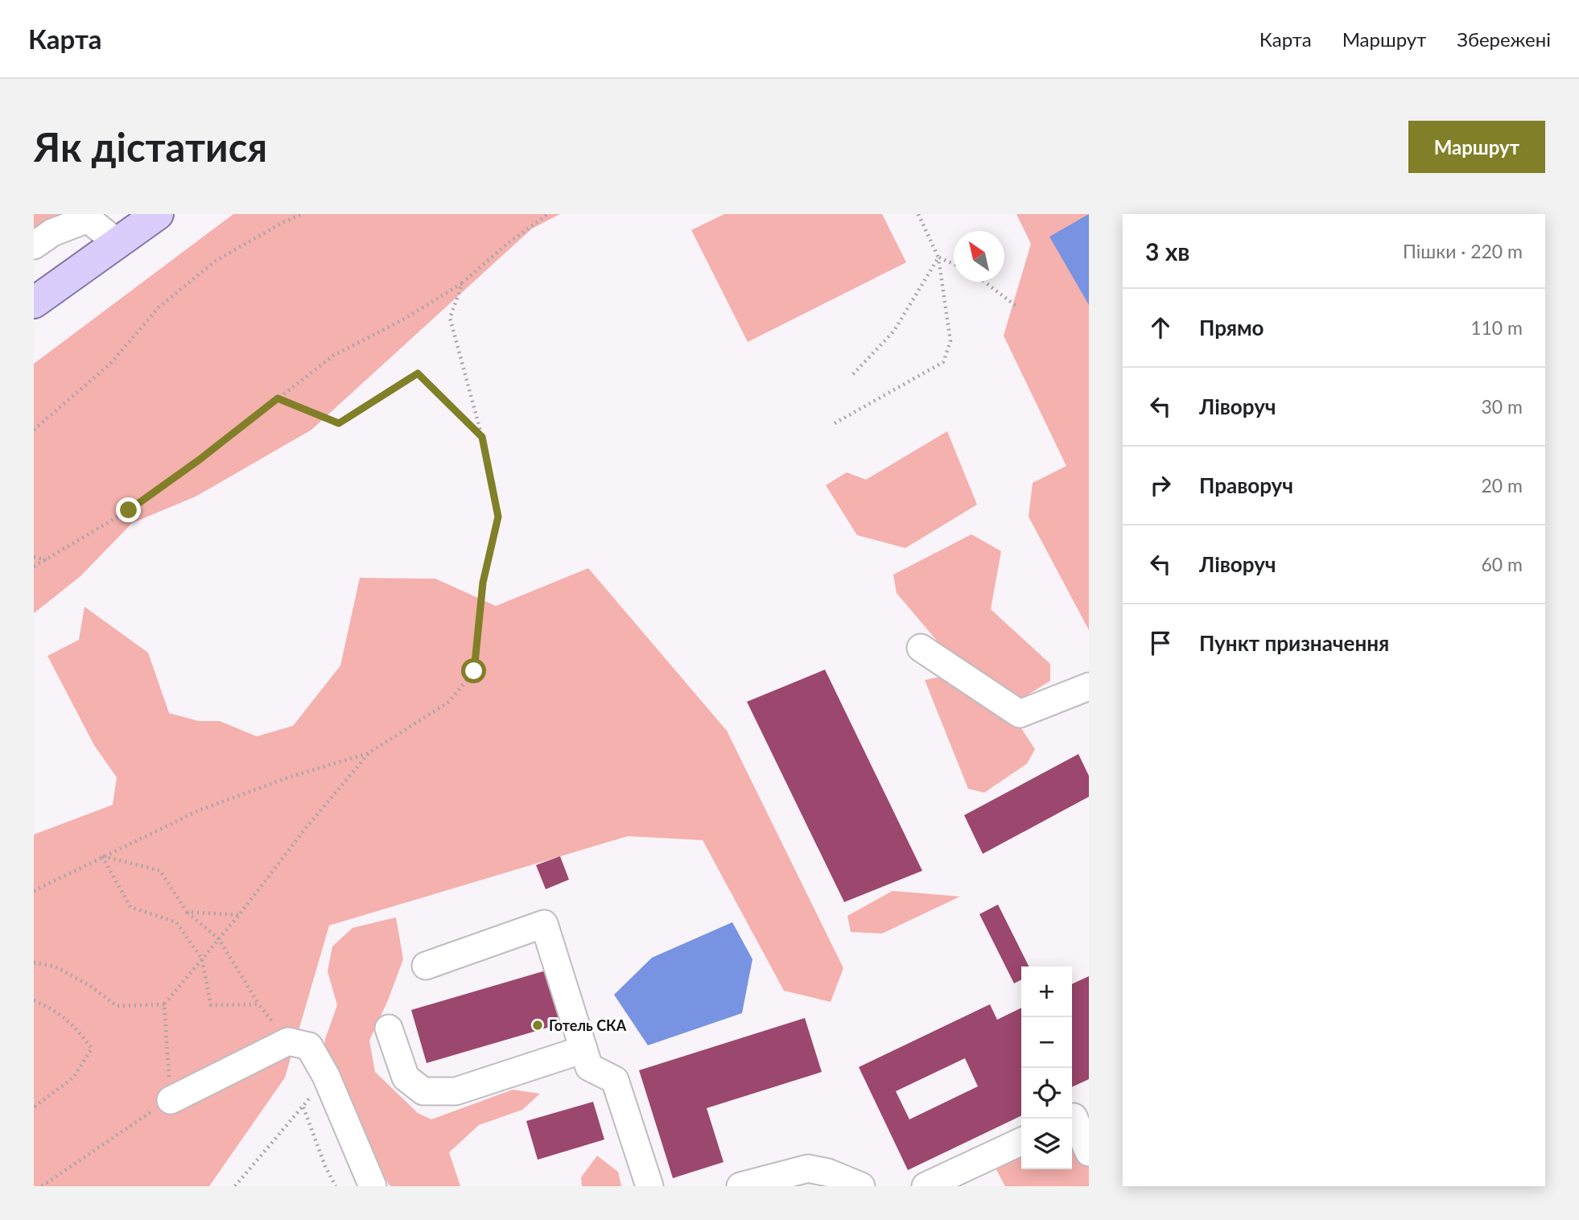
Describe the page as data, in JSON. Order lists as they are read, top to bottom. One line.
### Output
{"places":["Готель СКА"],"north":"top left","page":{"header":"Карта","nav":["Карта","Маршрут","Збережені"],"buttons":"Маршрут","title":"Як дістатися","heading":["3 хв","Пішки · 220 m"],"list":[["Прямо","110 m"],["Ліворуч","30 m"],["Праворуч","20 m"],["Ліворуч","60 m"],"Пункт призначення"],"map_buttons":["+","−"]}}
